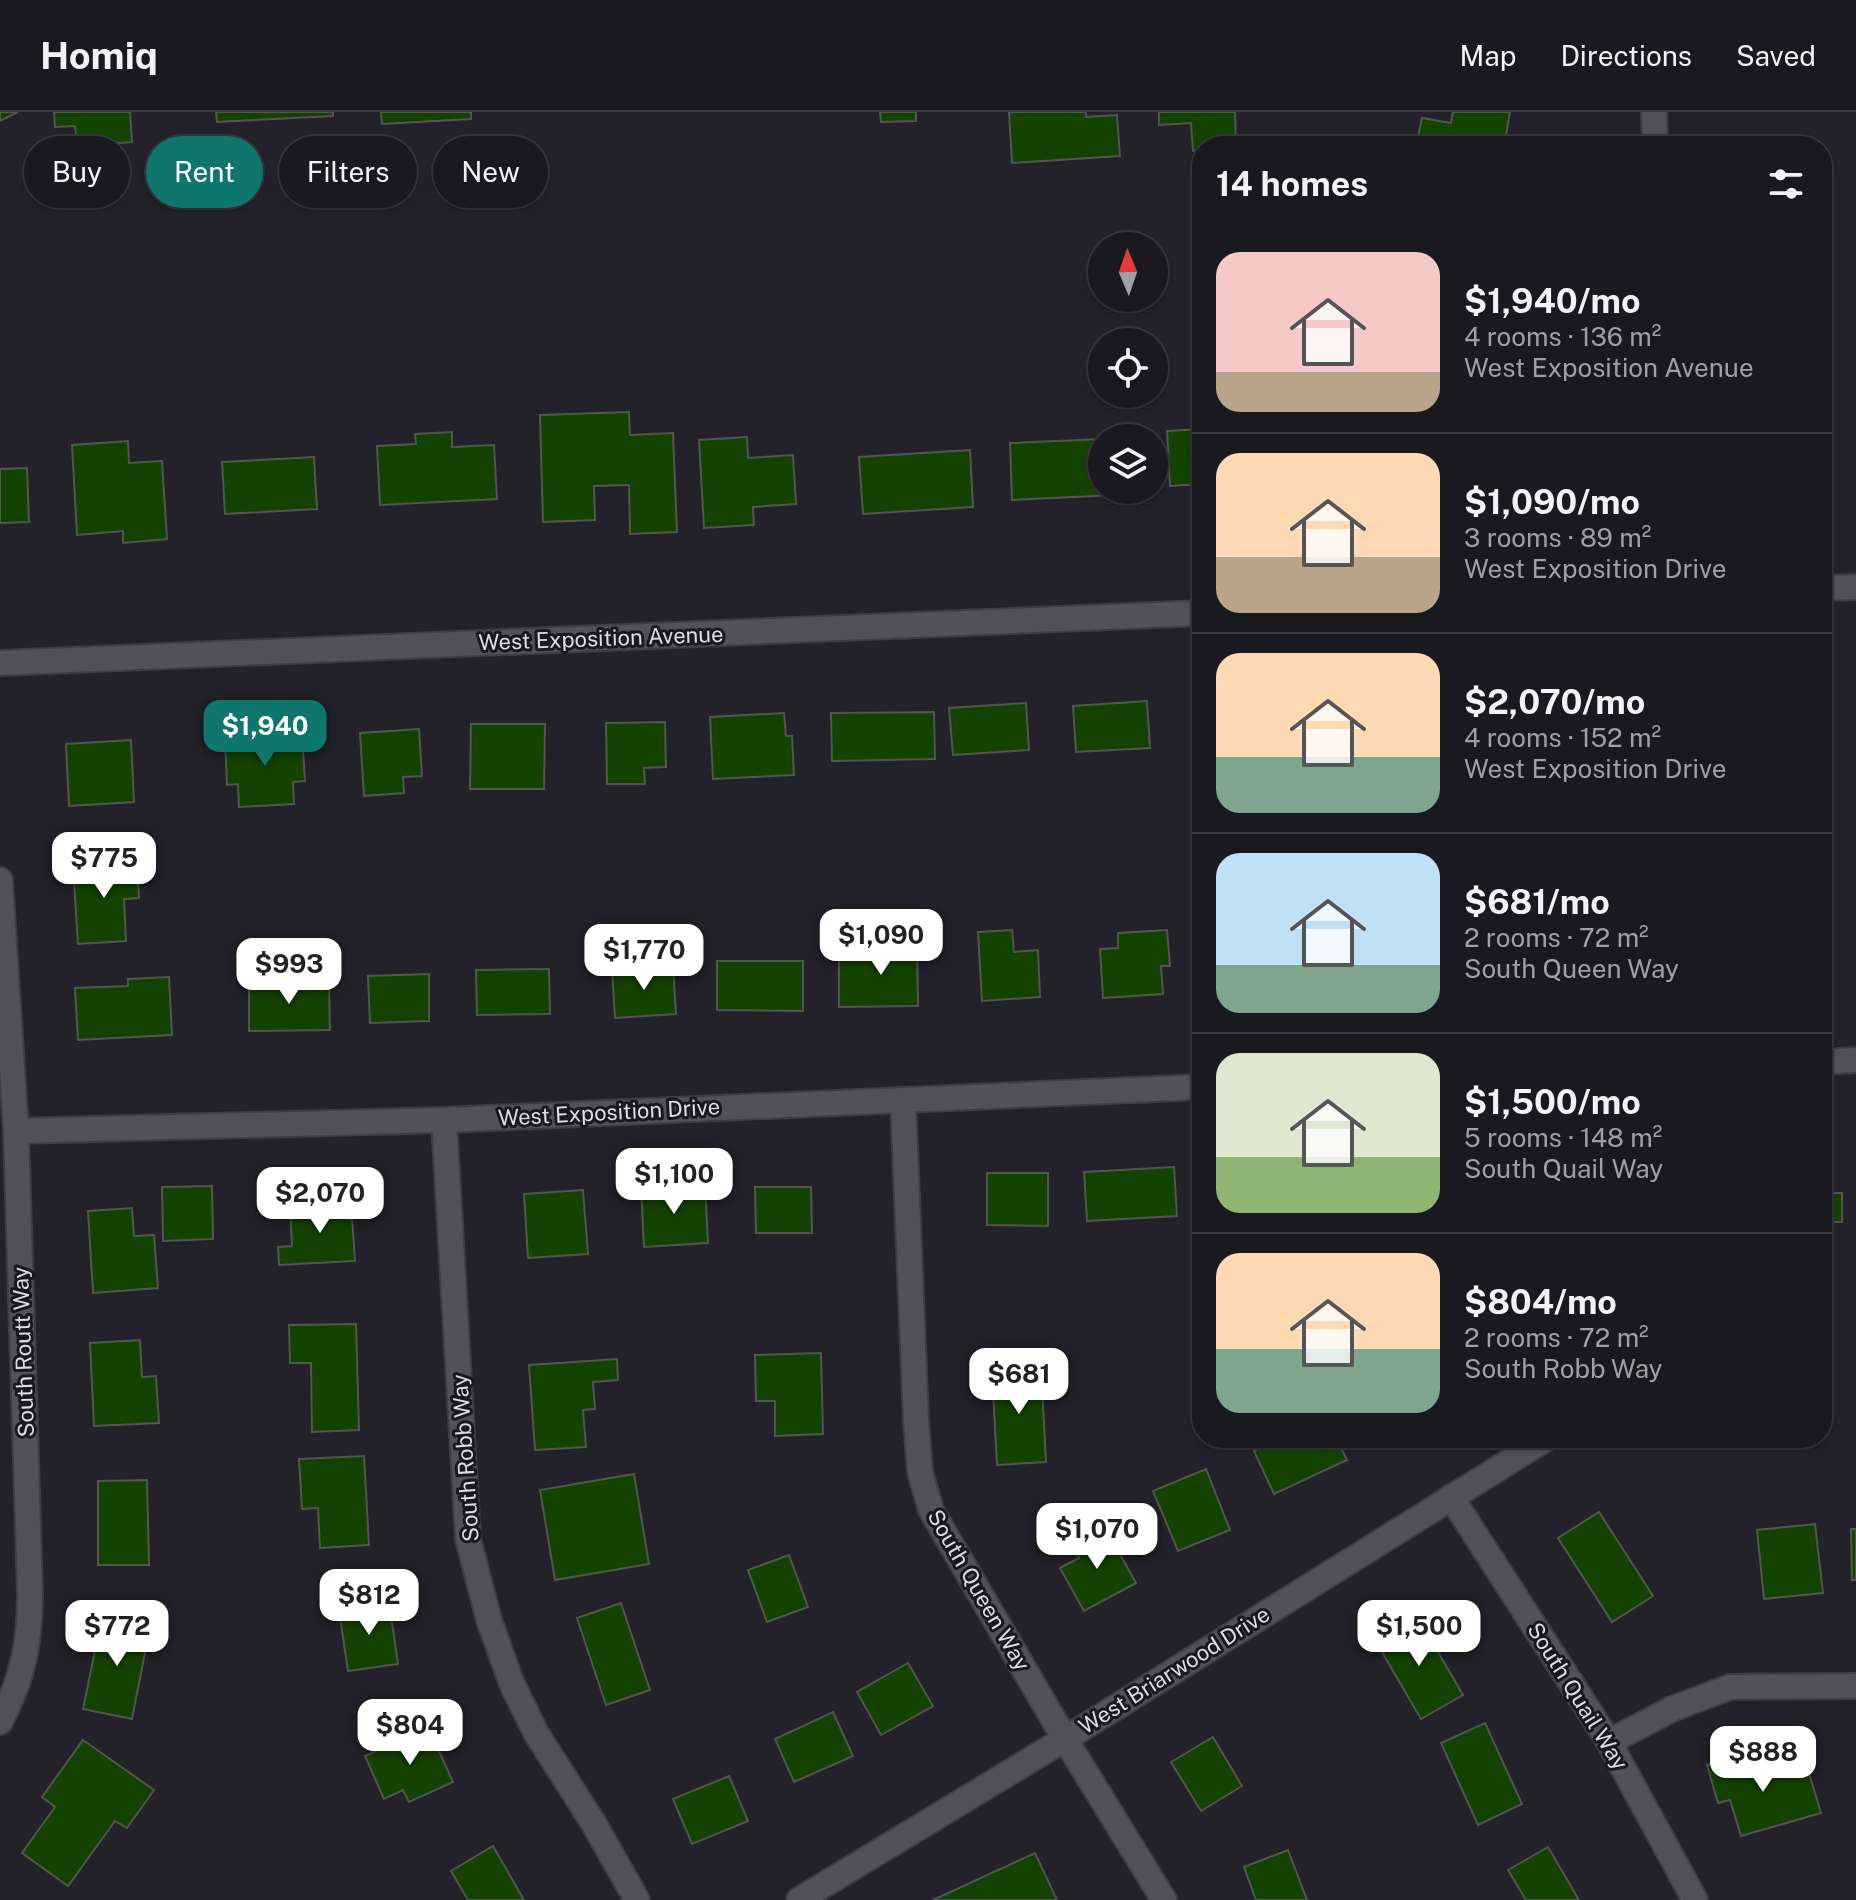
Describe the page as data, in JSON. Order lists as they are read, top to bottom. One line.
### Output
{"streets":{"street":["West Exposition Avenue","West Exposition Drive","South Routt Way","South Robb Way","South Queen Way","West Briarwood Drive","South Quail Way"]},"crossings":[["West Exposition Drive","South Routt Way"],["West Exposition Drive","South Robb Way"],["West Exposition Drive","South Queen Way"],["South Queen Way","West Briarwood Drive"],["West Briarwood Drive","South Quail Way"]],"north":"top","page":{"header":"Homiq","nav":["Map","Directions","Saved"],"chip":["Buy","Rent","Filters","New"],"heading":"14 homes","list":[{"name":"$1,940/mo","note":"4 rooms · 136 m² · West Exposition Avenue"},{"name":"$1,090/mo","note":"3 rooms · 89 m² · West Exposition Drive"},{"name":"$2,070/mo","note":"4 rooms · 152 m² · West Exposition Drive"},{"name":"$681/mo","note":"2 rooms · 72 m² · South Queen Way"},{"name":"$1,500/mo","note":"5 rooms · 148 m² · South Quail Way"},{"name":"$804/mo","note":"2 rooms · 72 m² · South Robb Way"}],"price":["$1,940","$775","$1,090","$1,770","$993","$1,100","$2,070","$681","$1,070","$812","$772","$1,500","$804","$888"]}}
